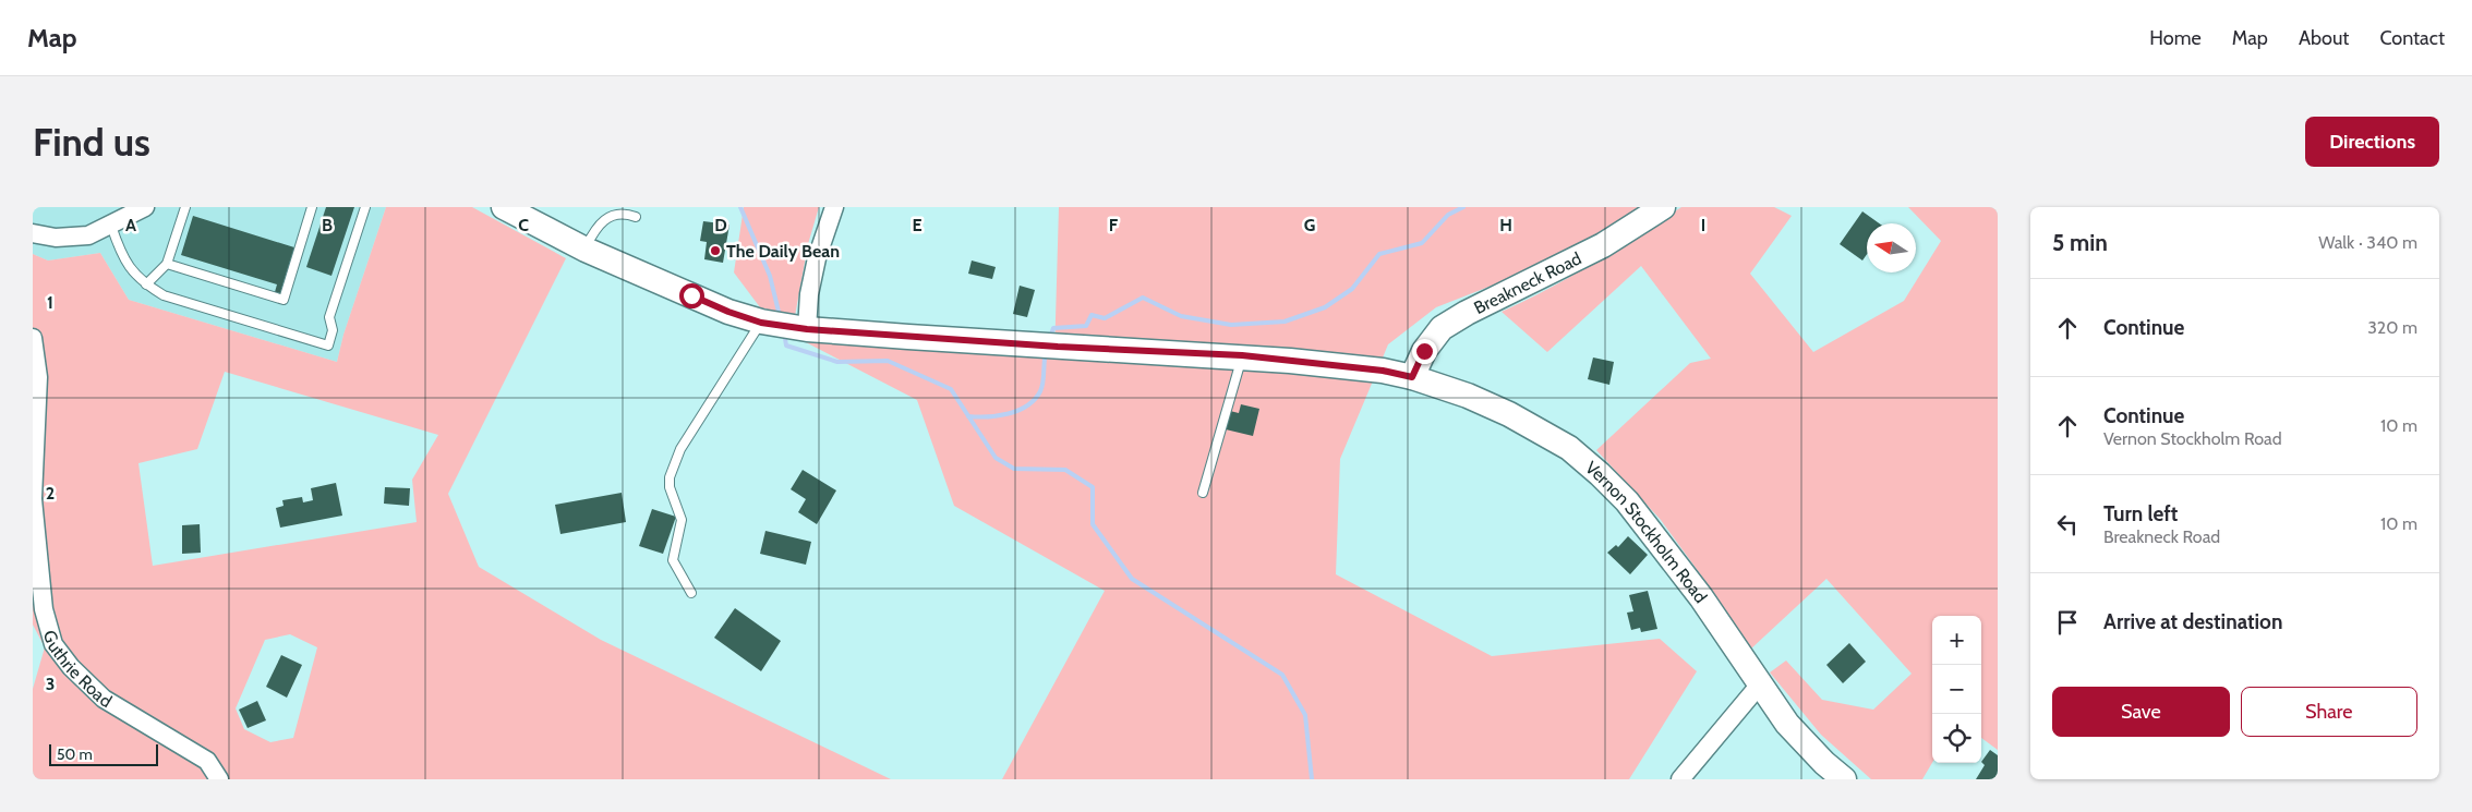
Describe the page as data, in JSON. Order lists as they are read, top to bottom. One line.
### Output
{"streets":{"main road":["Breakneck Road","Vernon Stockholm Road"],"street":["Guthrie Road"]},"crossings":[["Breakneck Road","Vernon Stockholm Road"]],"places":["The Daily Bean"],"scale_bar":"50 m","north":"left","page":{"header":"Map","nav":["Home","Map","About","Contact"],"buttons":["Directions",["Save","Share"]],"title":"Find us","heading":["5 min","Walk · 340 m"],"list":[["Continue","320 m"],["Continue","Vernon Stockholm Road","10 m"],["Turn left","Breakneck Road","10 m"],"Arrive at destination"],"map_buttons":["+","−"],"scale":"50 m"},"grid":{"columns":["A","B","C","D","E","F","G","H","I"],"rows":["1","2","3"]}}
